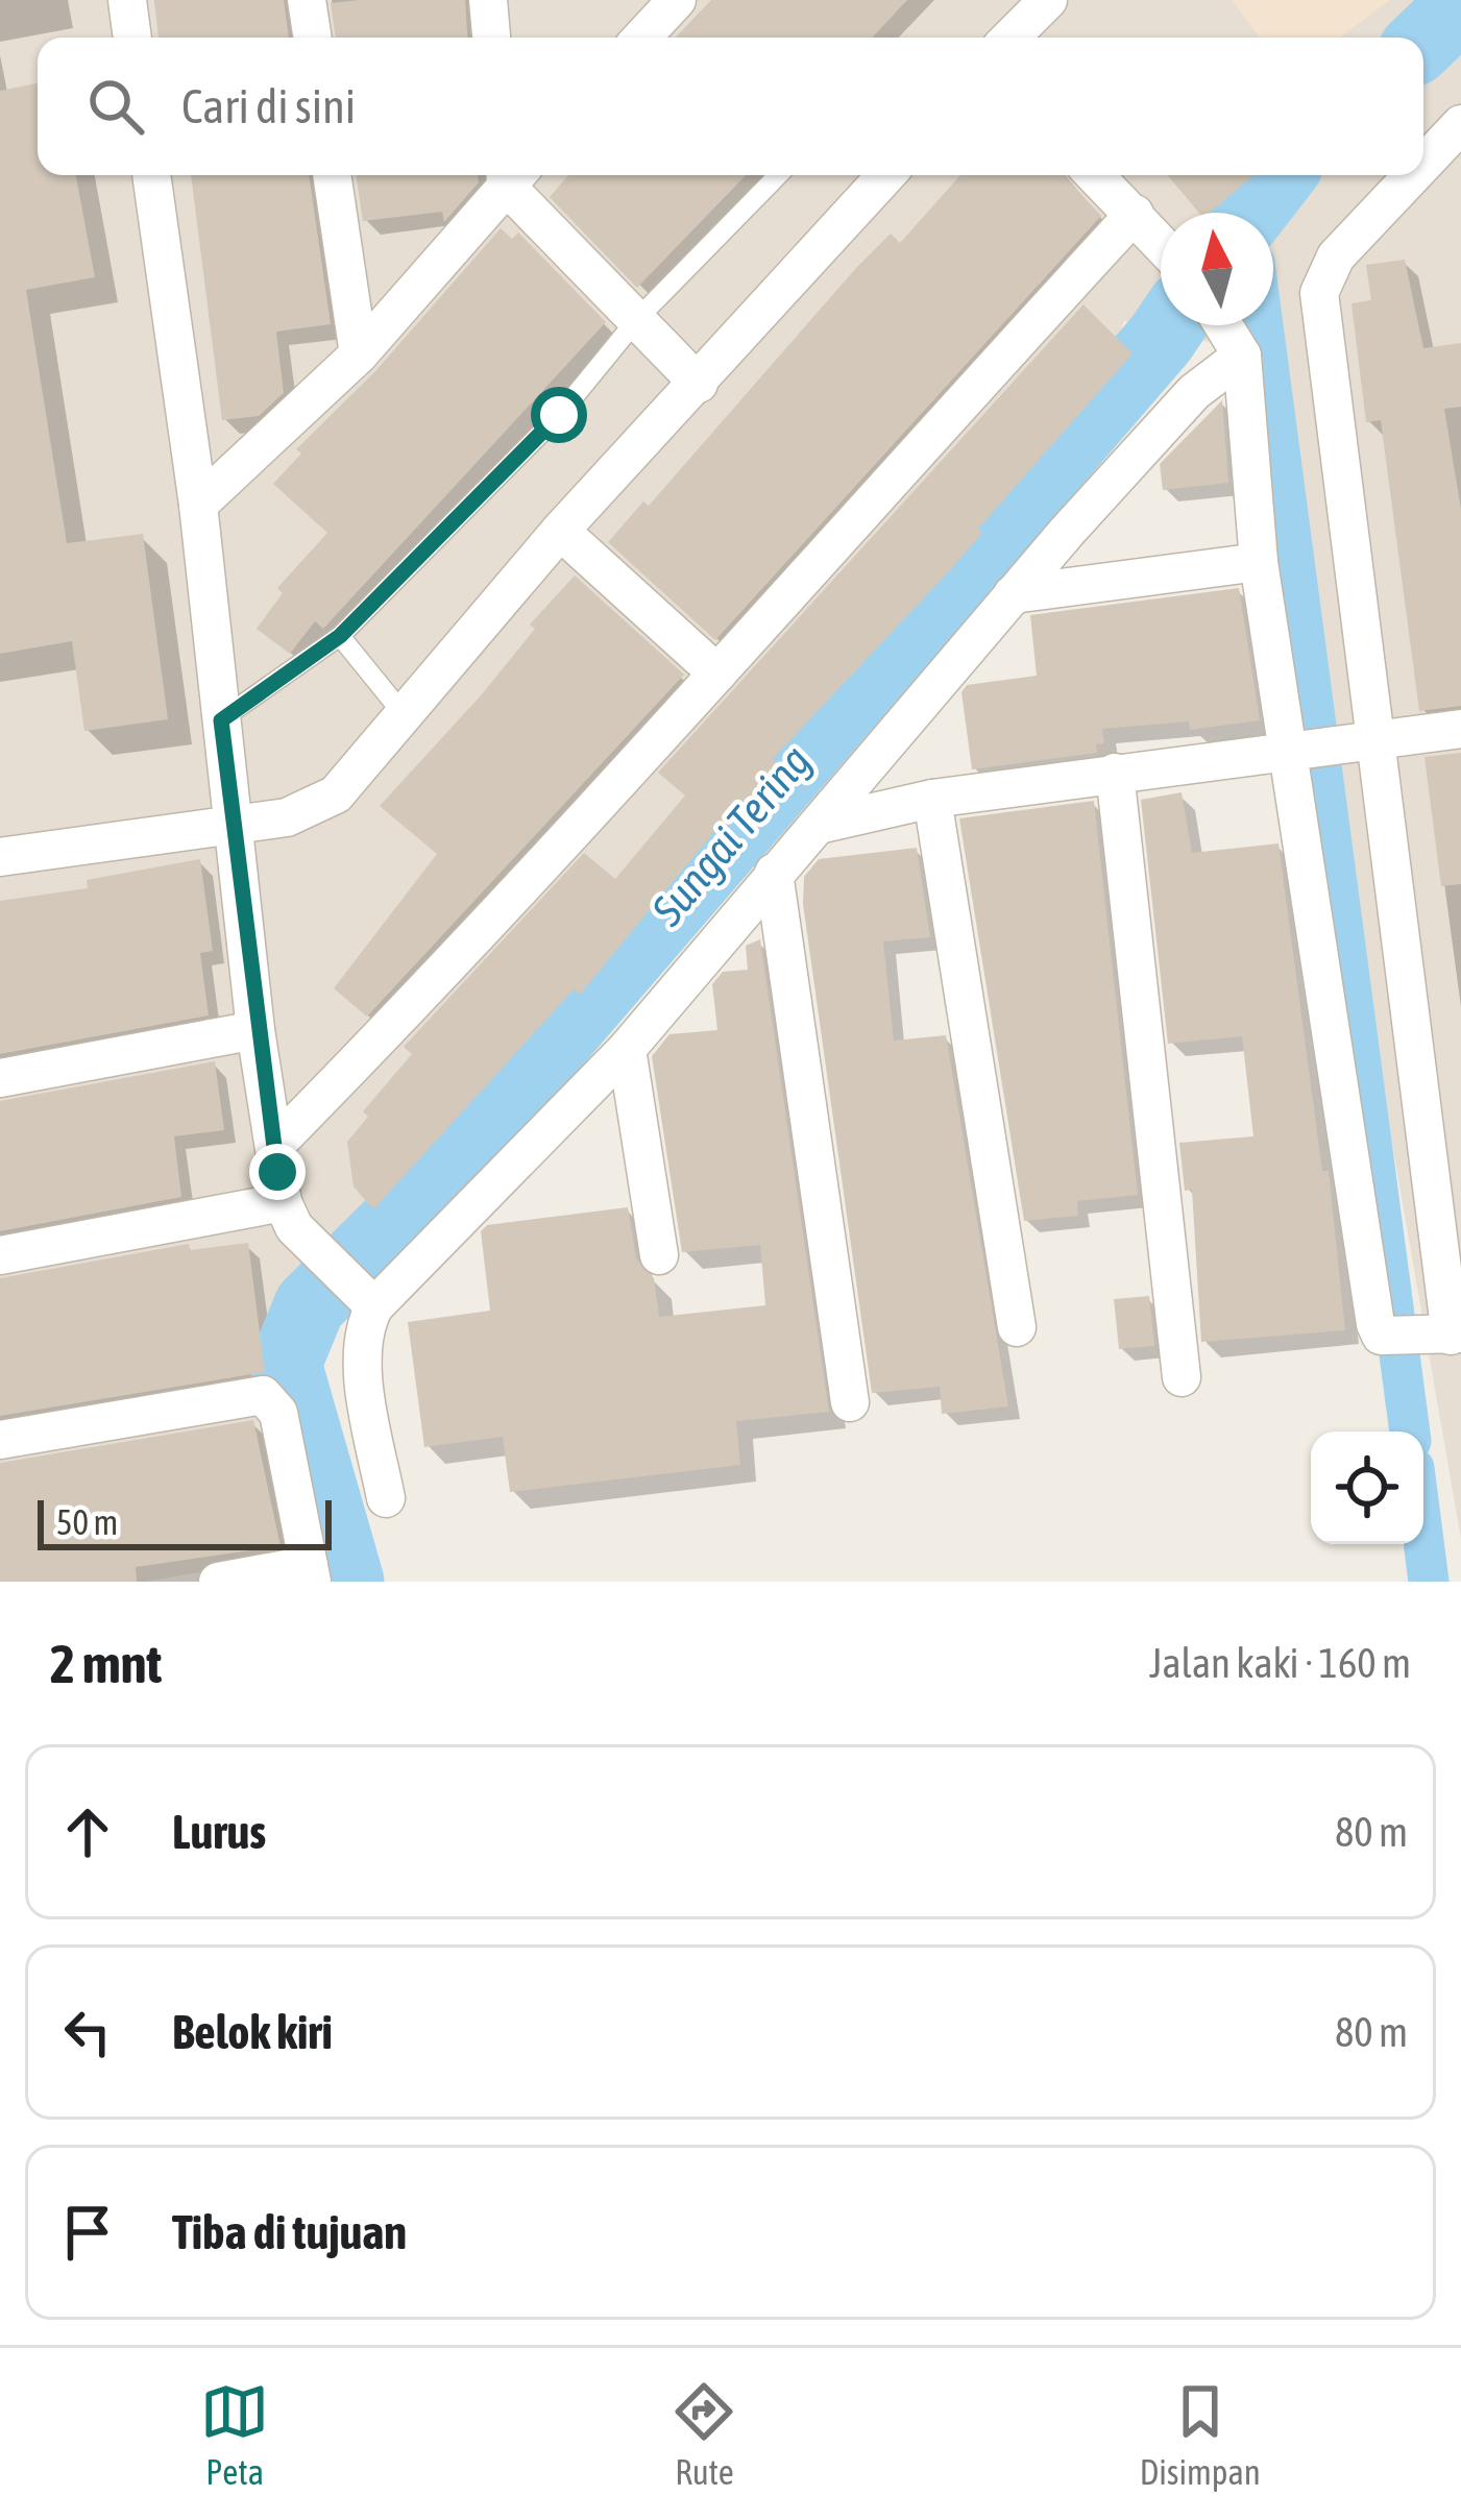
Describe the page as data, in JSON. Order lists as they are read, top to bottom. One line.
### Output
{"water":["Sungai Tering"],"scale_bar":"50 m","north":"top","page":{"search":"Cari di sini","scale":"50 m","heading":["2 mnt","Jalan kaki · 160 m"],"list":[["Lurus","80 m"],["Belok kiri","80 m"],"Tiba di tujuan"],"nav":["Peta","Rute","Disimpan"]}}
